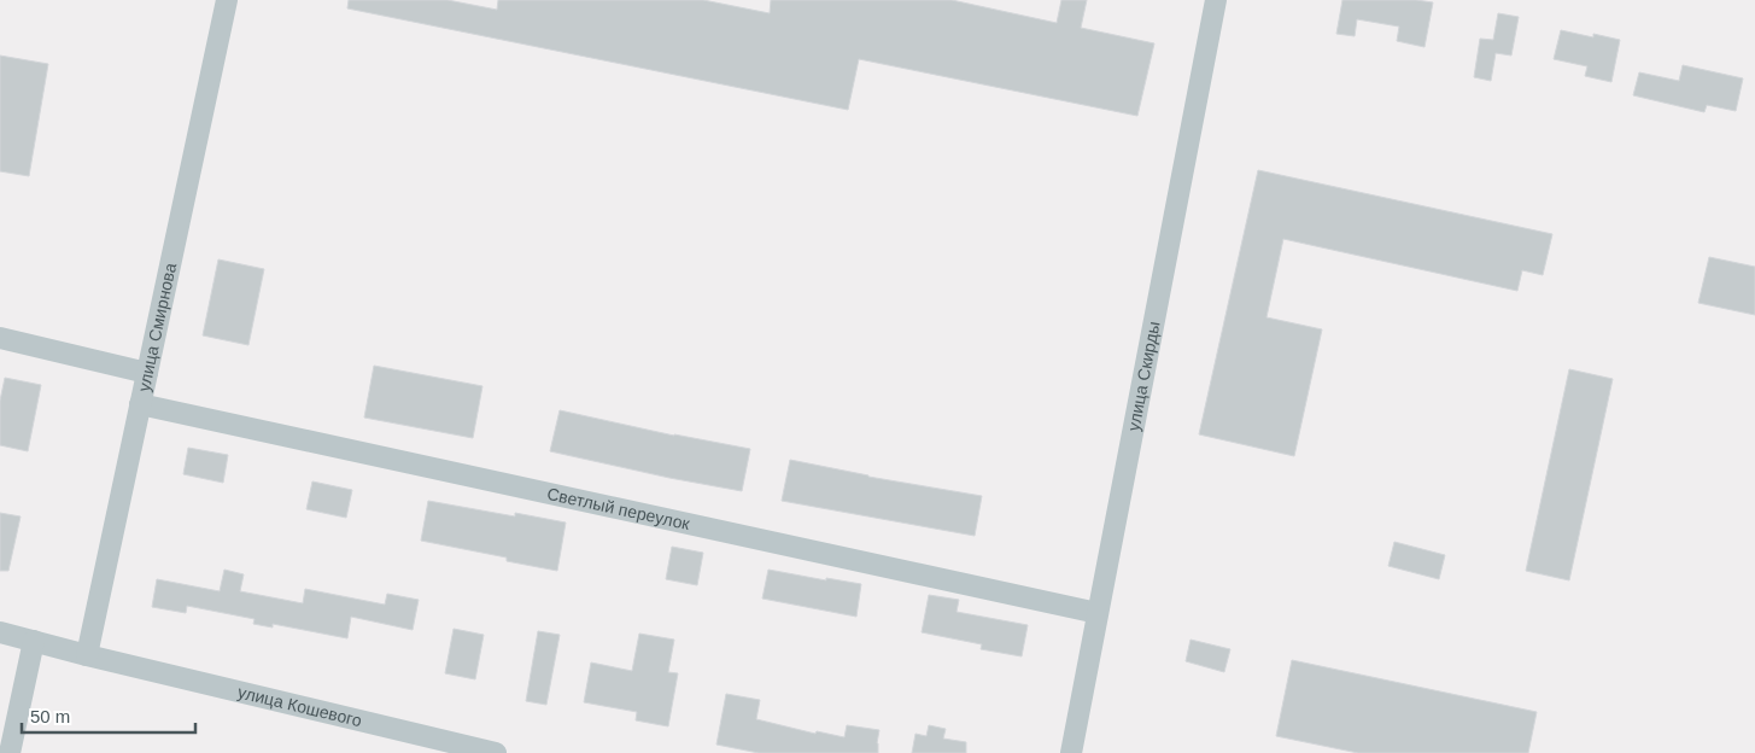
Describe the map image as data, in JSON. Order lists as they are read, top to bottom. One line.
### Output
{"streets":{"street":["улица Смирнова","улица Скирды","Светлый переулок","улица Кошевого"]},"crossings":[["улица Смирнова","Светлый переулок"],["улица Смирнова","улица Кошевого"],["улица Скирды","Светлый переулок"]],"scale_bar":"50 m"}
